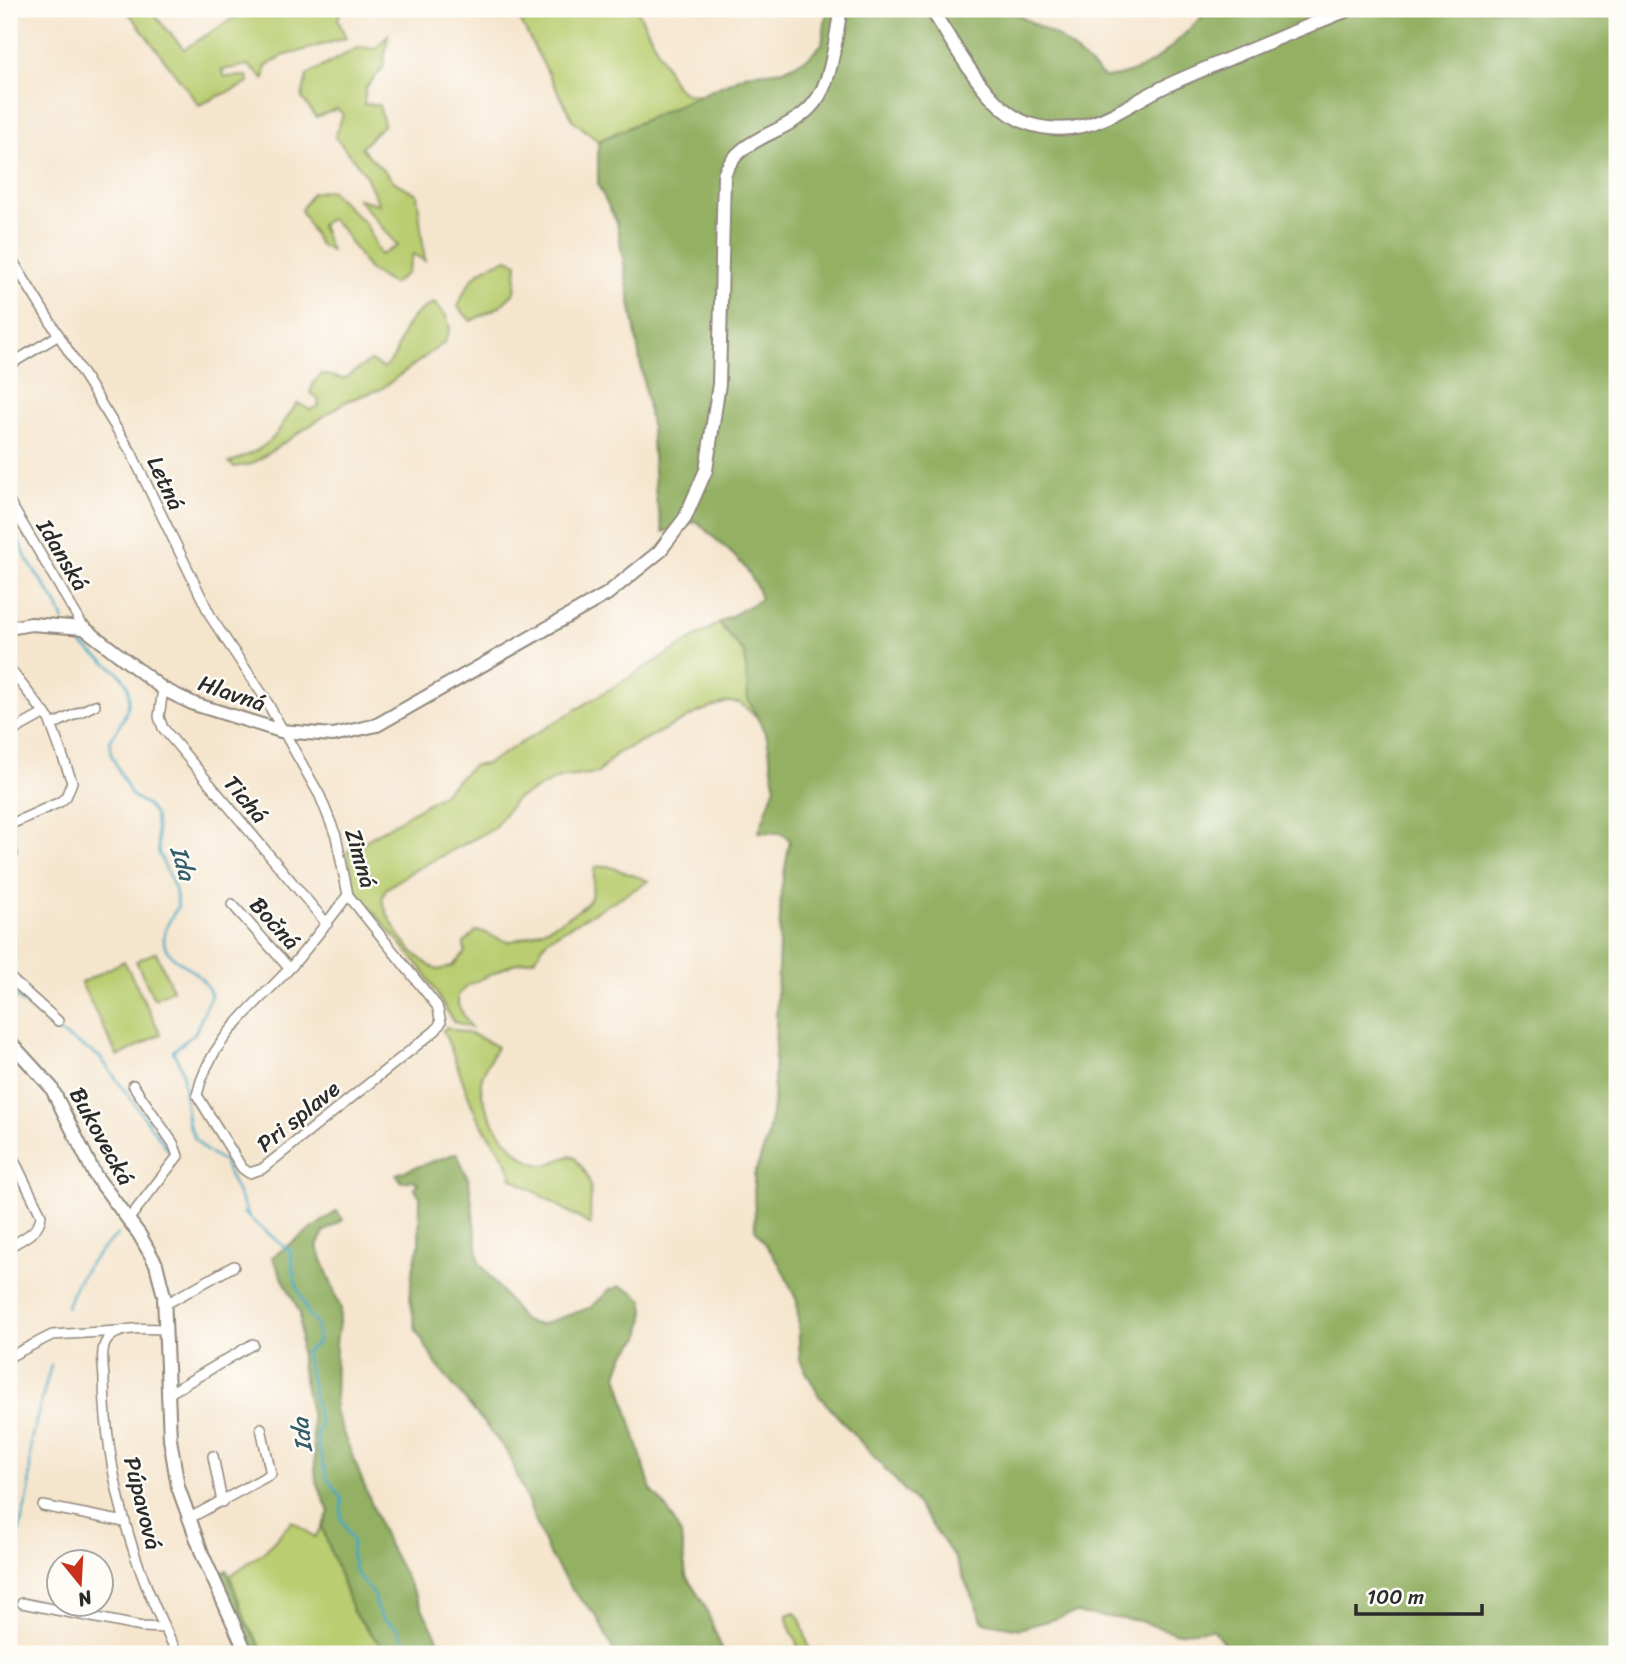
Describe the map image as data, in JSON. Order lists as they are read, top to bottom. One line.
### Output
{"streets":{"main road":["Hlavná","Bukovecká"],"street":["Letná","Idanská","Tichá","Zimná","Bočná","Pri splave","Púpavová"]},"crossings":[["Letná","Hlavná"],["Letná","Zimná"],["Idanská","Hlavná"],["Hlavná","Tichá"],["Hlavná","Zimná"],["Tichá","Pri splave"],["Zimná","Pri splave"],["Bočná","Pri splave"]],"water":["Ida"],"scale_bar":"100 m","north":"bottom"}
